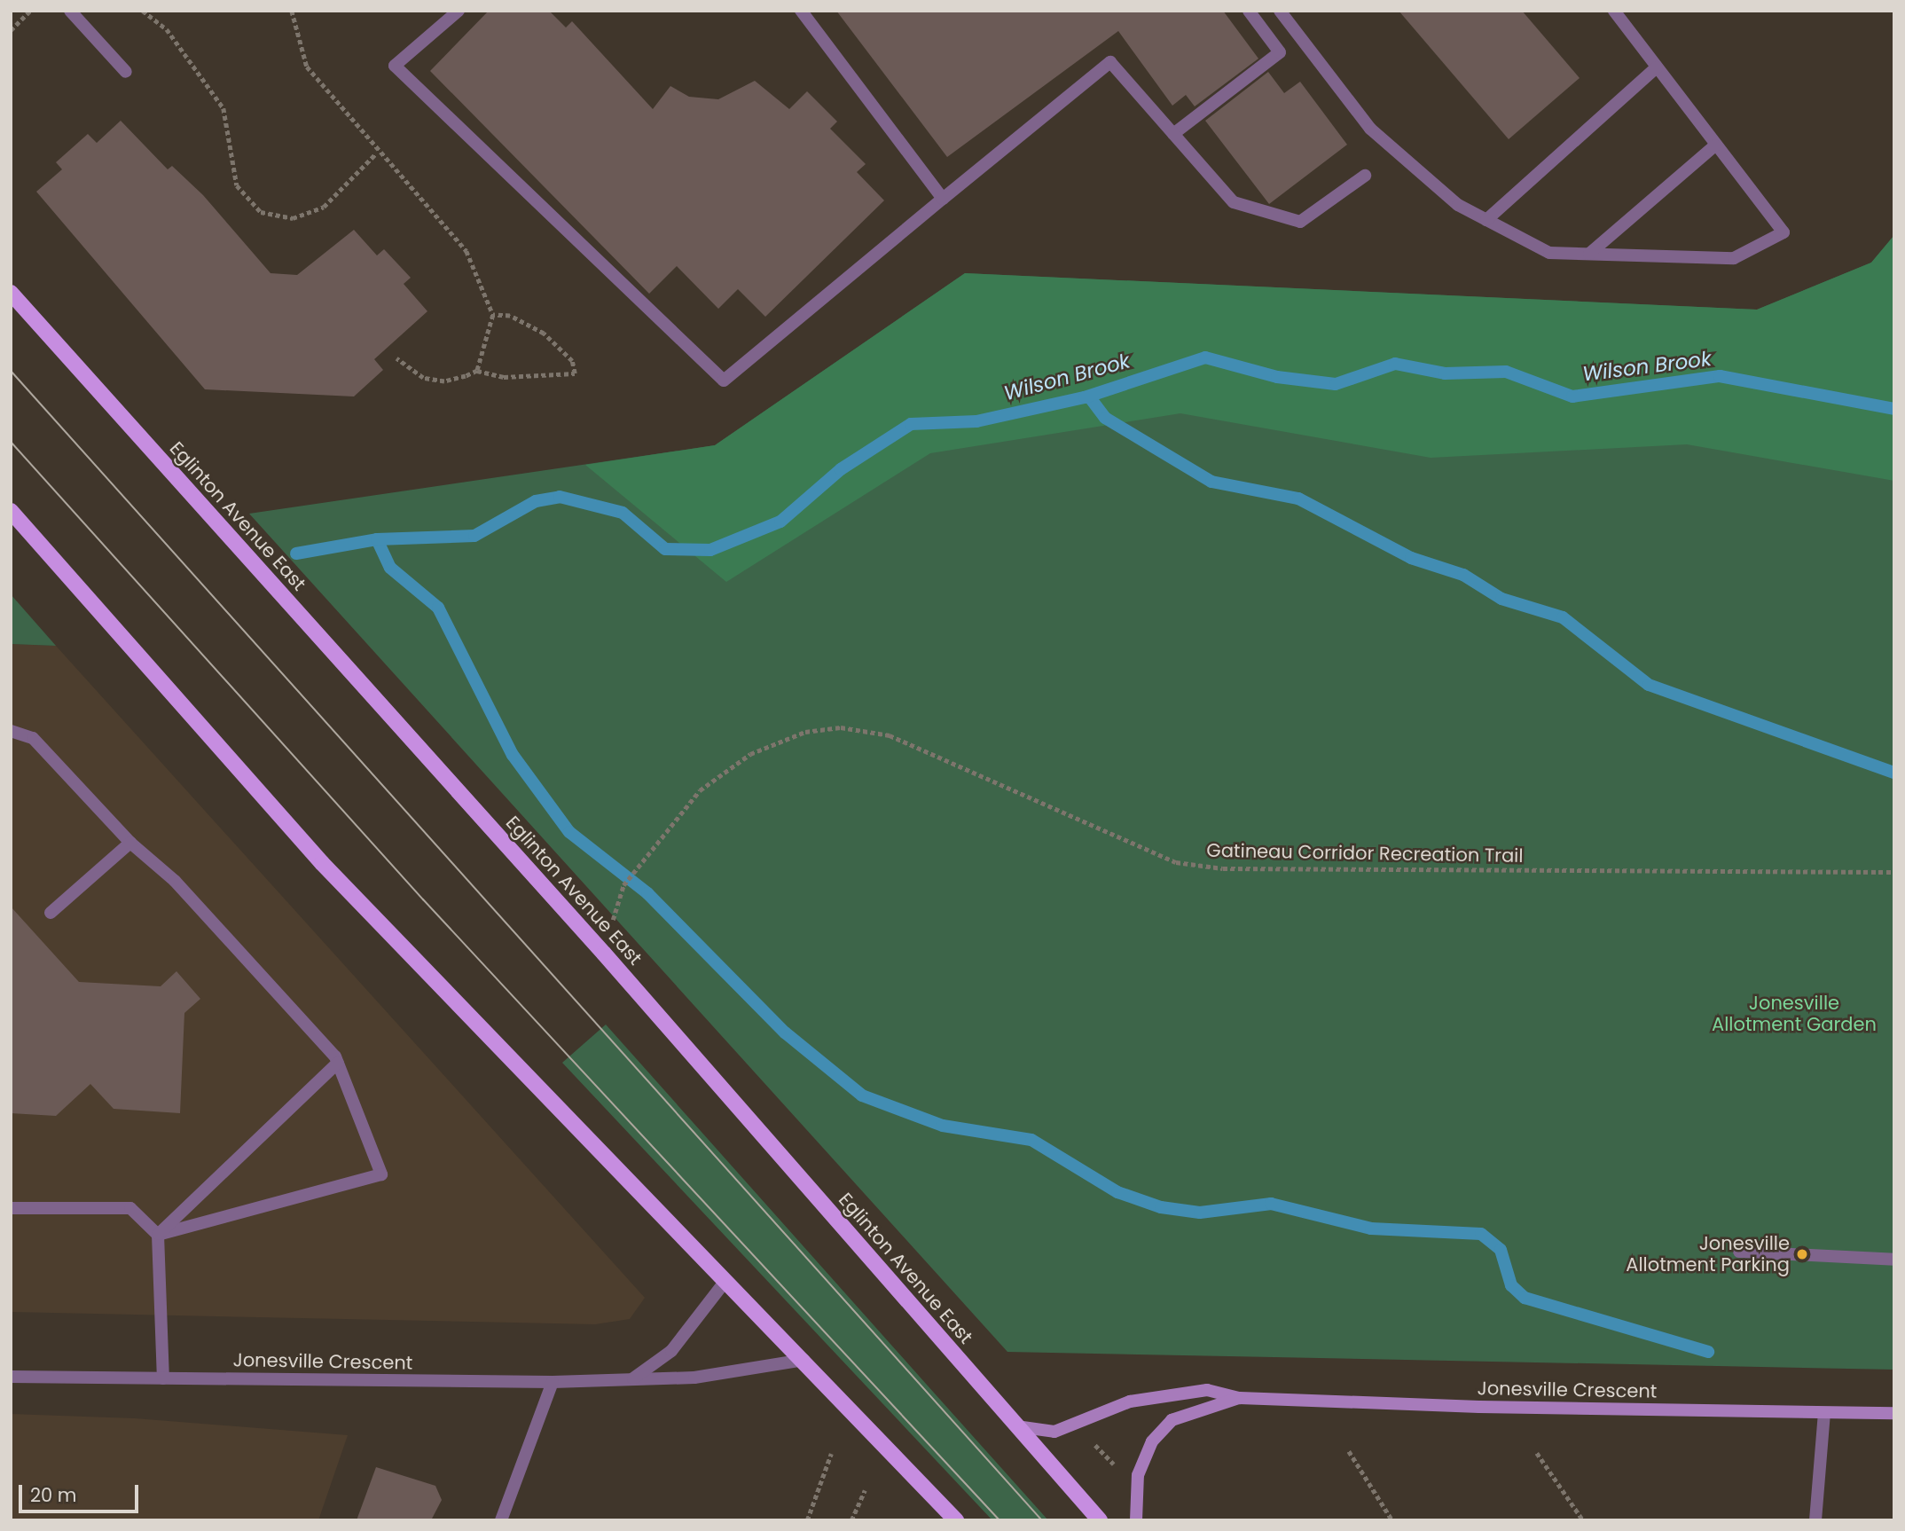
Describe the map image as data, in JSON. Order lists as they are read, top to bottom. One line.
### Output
{"streets":{"main road":["Eglinton Avenue East"],"street":["Jonesville Crescent"],"path":["Gatineau Corridor Recreation Trail"]},"crossings":[["Eglinton Avenue East","Gatineau Corridor Recreation Trail"],["Eglinton Avenue East","Jonesville Crescent"]],"water":["Wilson Brook"],"parks":["Jonesville Allotment Garden"],"places":["Jonesville Allotment Parking"],"scale_bar":"20 m"}
